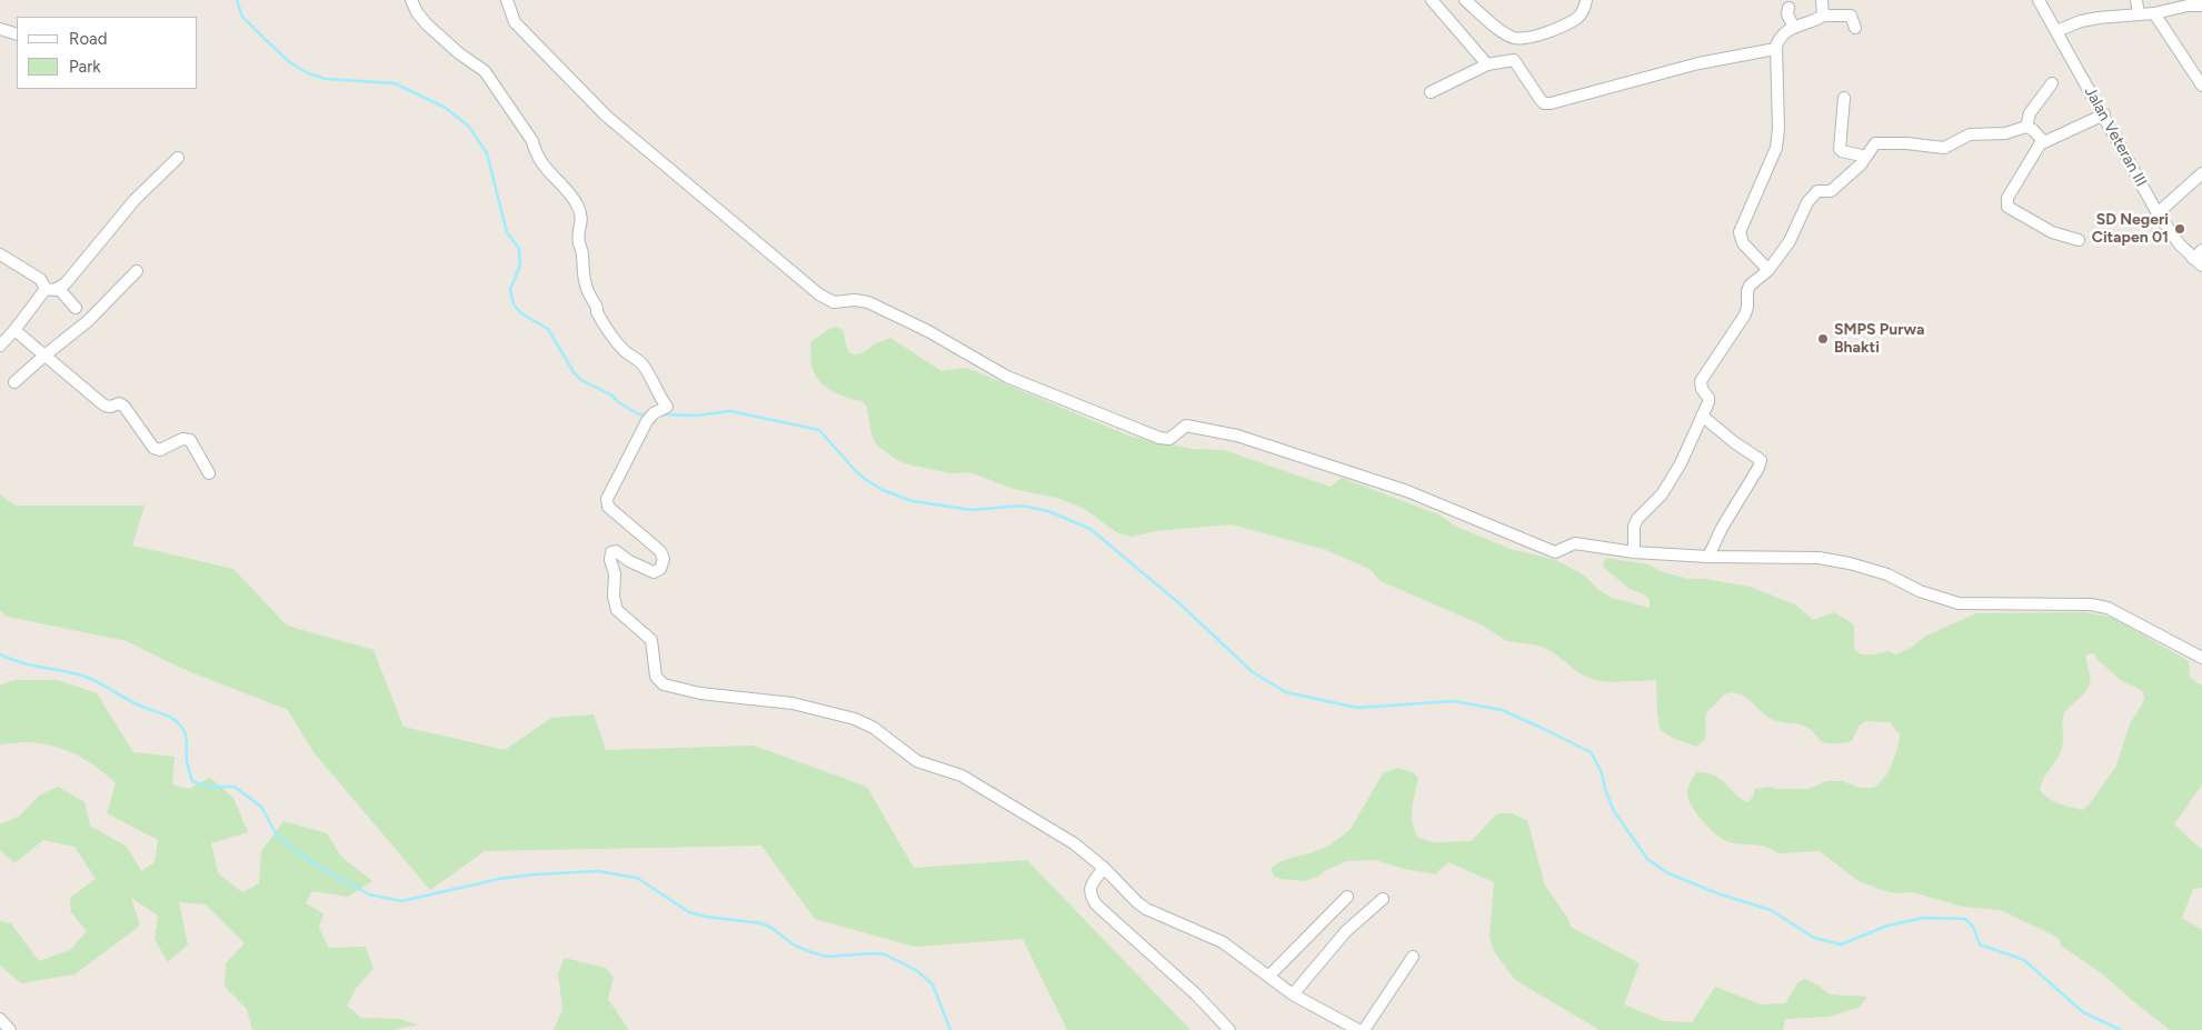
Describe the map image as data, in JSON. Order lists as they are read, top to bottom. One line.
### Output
{"streets":{"street":["Jalan Veteran III"]},"places":["SD Negeri Citapen 01","SMPS Purwa Bhakti"],"legend":["Road","Park"]}
